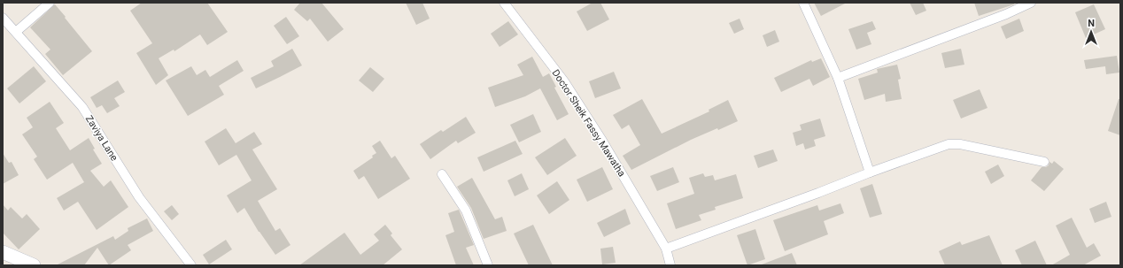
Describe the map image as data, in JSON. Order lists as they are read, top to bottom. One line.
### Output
{"streets":{"street":["Doctor Sheik Fassy Mawatha","Zaviya Lane"]},"north":"top"}
